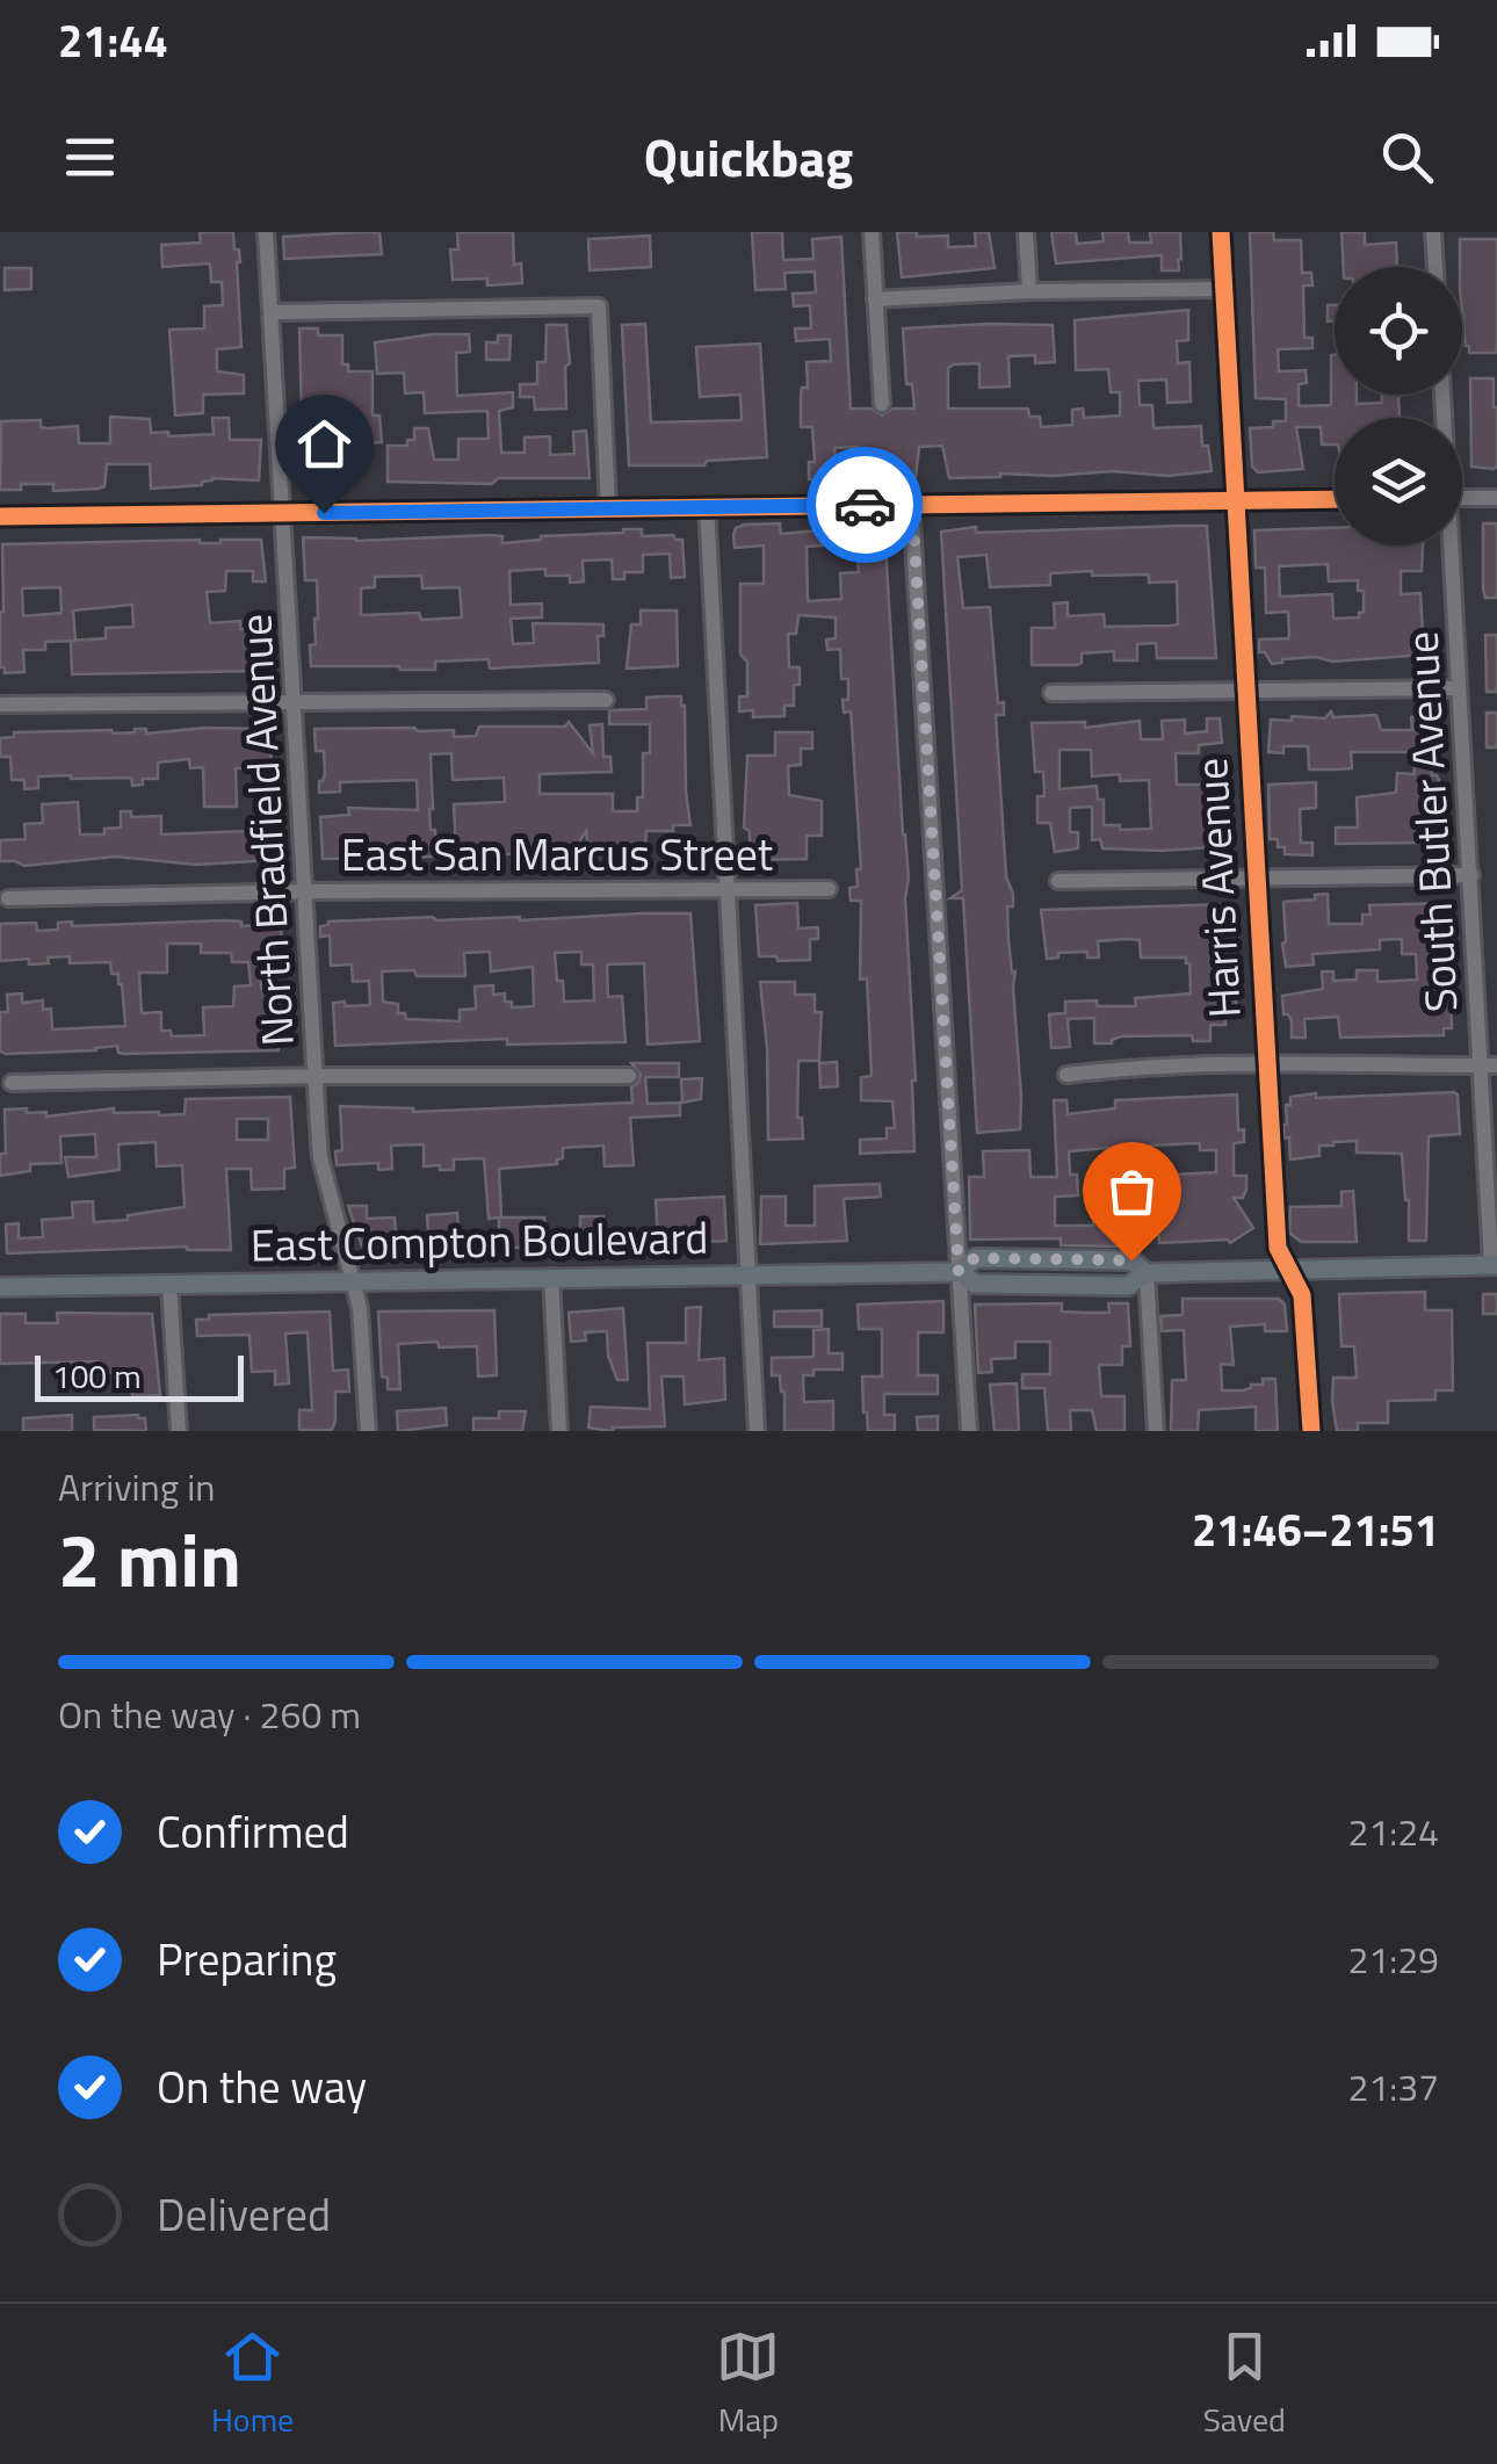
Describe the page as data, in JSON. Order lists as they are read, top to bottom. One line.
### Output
{"streets":{"main road":["East Compton Boulevard"],"street":["South Butler Avenue","North Bradfield Avenue","East San Marcus Street","Harris Avenue"]},"crossings":[["South Butler Avenue","East Compton Boulevard"],["North Bradfield Avenue","East San Marcus Street"],["North Bradfield Avenue","East Compton Boulevard"],["Harris Avenue","East Compton Boulevard"]],"scale_bar":"100 m","page":{"status":"21:44","header":"Quickbag","scale":"100 m","heading":["2 min","Arriving in","21:46–21:51"],"bar":"On the way · 260 m","list":[["Confirmed","21:24"],["Preparing","21:29"],["On the way","21:37"],"Delivered"],"tabs":["Home","Map","Saved"]}}
